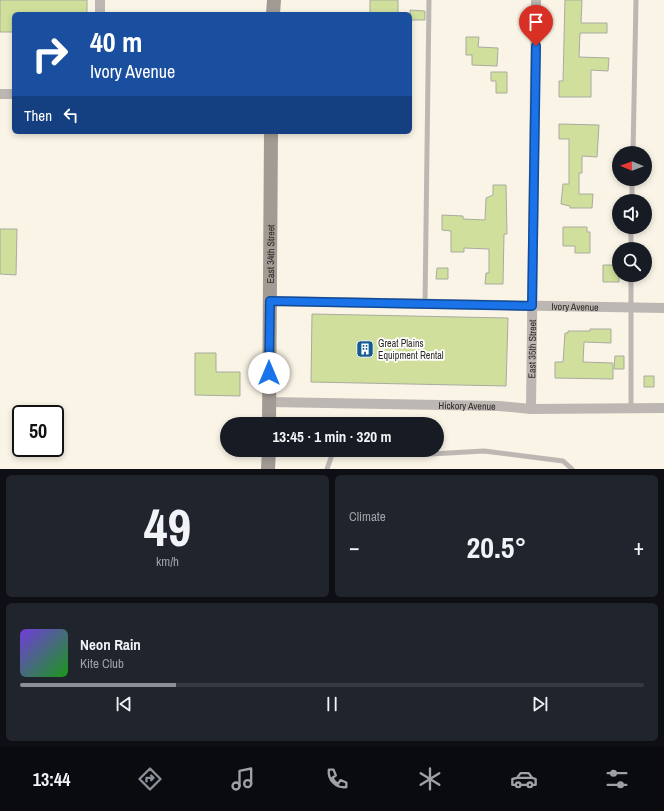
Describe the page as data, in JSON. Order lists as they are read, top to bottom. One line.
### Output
{"streets":{"main road":["East 34th Street"],"street":["Ivory Avenue","East 35th Street","Hickory Avenue"]},"crossings":[["East 34th Street","Ivory Avenue"],["East 34th Street","Hickory Avenue"],["Ivory Avenue","East 35th Street"],["East 35th Street","Hickory Avenue"]],"places":{"building":["Great Plains Equipment Rental"]},"north":"left","page":{"turn":["40 m","Ivory Avenue"],"then":"Then","limit":"50","trip":"13:45 · 1 min · 320 m","tile":[["49","km/h"],"Climate"],"heat":["−","20.5°","+"],"song":["Neon Rain","Kite Club"],"tabs":"13:44"}}
